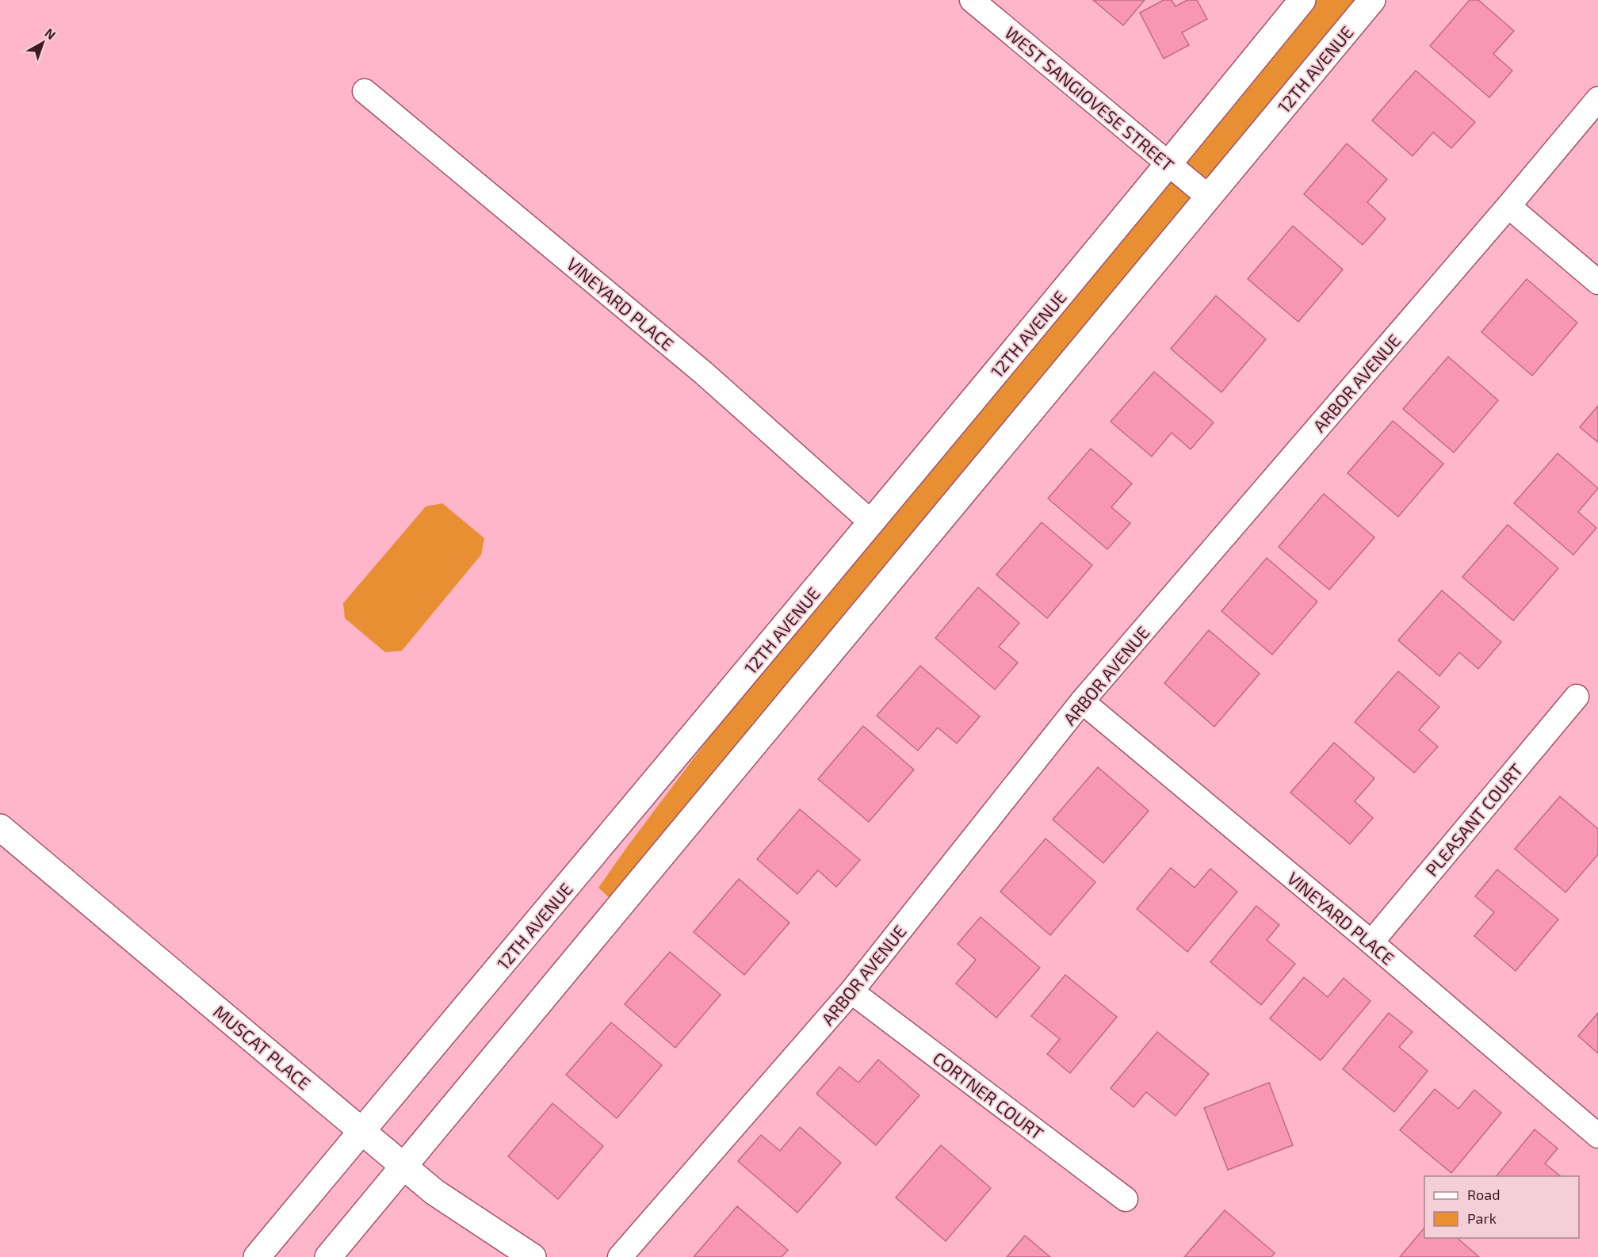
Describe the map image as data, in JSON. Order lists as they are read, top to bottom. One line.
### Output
{"streets":{"street":["12TH AVENUE","WEST SANGIOVESE STREET","VINEYARD PLACE","ARBOR AVENUE","PLEASANT COURT","MUSCAT PLACE","CORTNER COURT"]},"crossings":[["12TH AVENUE","WEST SANGIOVESE STREET"],["12TH AVENUE","VINEYARD PLACE"],["12TH AVENUE","MUSCAT PLACE"],["VINEYARD PLACE","ARBOR AVENUE"],["VINEYARD PLACE","PLEASANT COURT"],["ARBOR AVENUE","CORTNER COURT"]],"legend":["Road","Park"],"north":"top right"}
